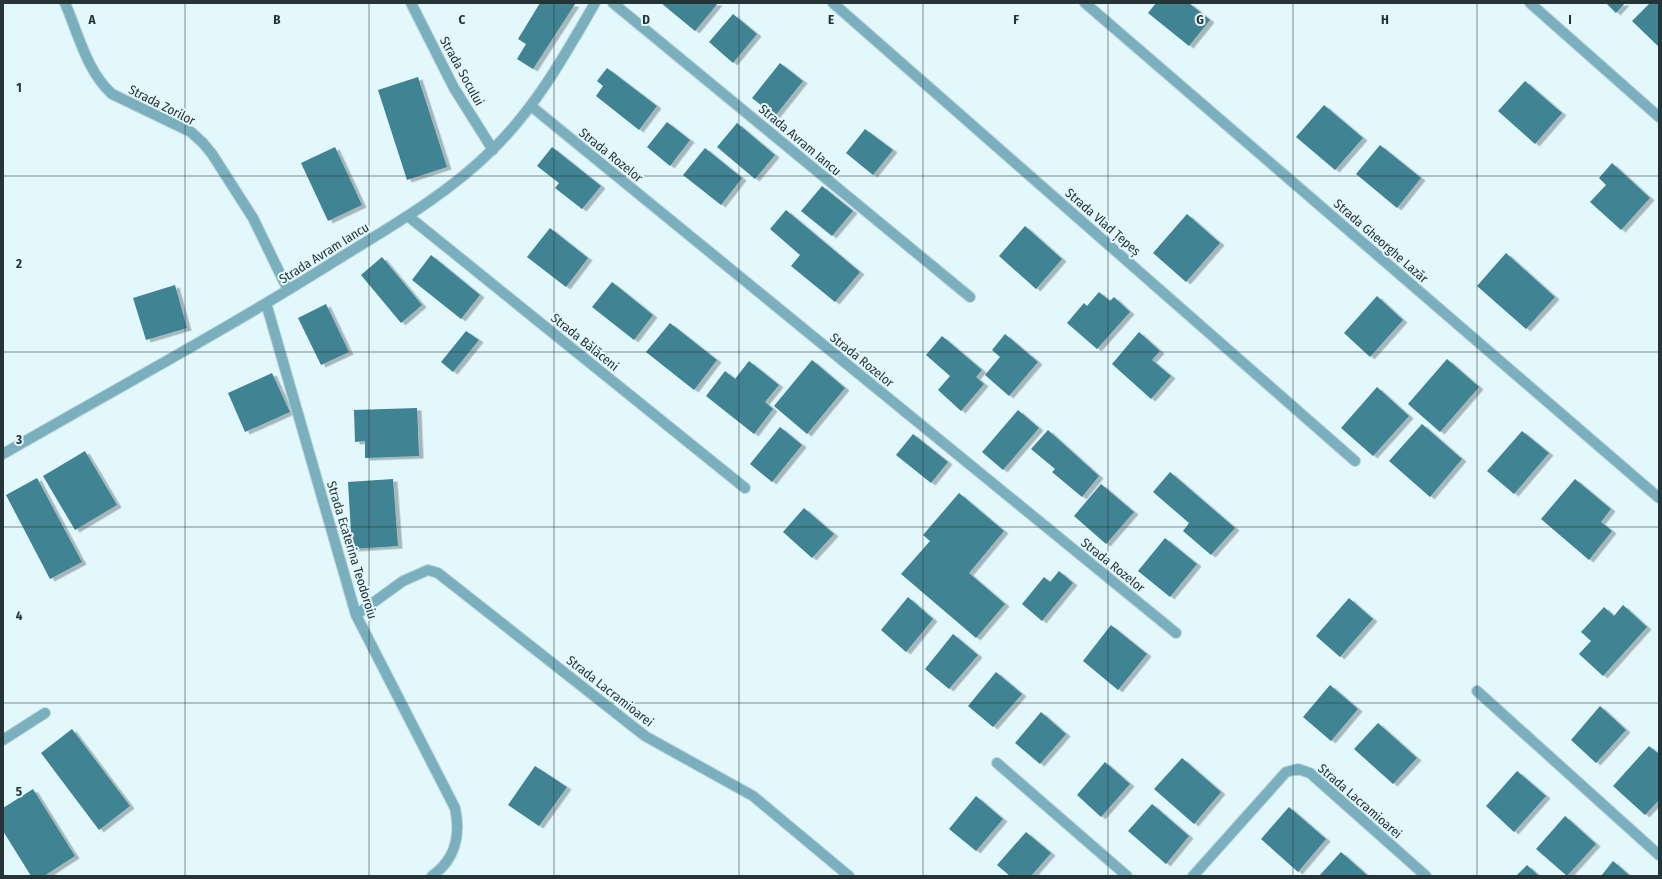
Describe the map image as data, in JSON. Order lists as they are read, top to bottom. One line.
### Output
{"streets":{"street":["Strada Socului","Strada Zorilor","Strada Avram Iancu","Strada Rozelor","Strada Vlad Țepeș","Strada Gheorghe Lazăr","Strada Bălăceni","Strada Ecaterina Teodoroiu","Strada Lacramioarei"]},"crossings":[["Strada Socului","Strada Avram Iancu"],["Strada Zorilor","Strada Avram Iancu"],["Strada Avram Iancu","Strada Rozelor"],["Strada Avram Iancu","Strada Bălăceni"],["Strada Avram Iancu","Strada Ecaterina Teodoroiu"],["Strada Ecaterina Teodoroiu","Strada Lacramioarei"]],"grid":{"columns":["A","B","C","D","E","F","G","H","I"],"rows":["1","2","3","4","5"]}}
